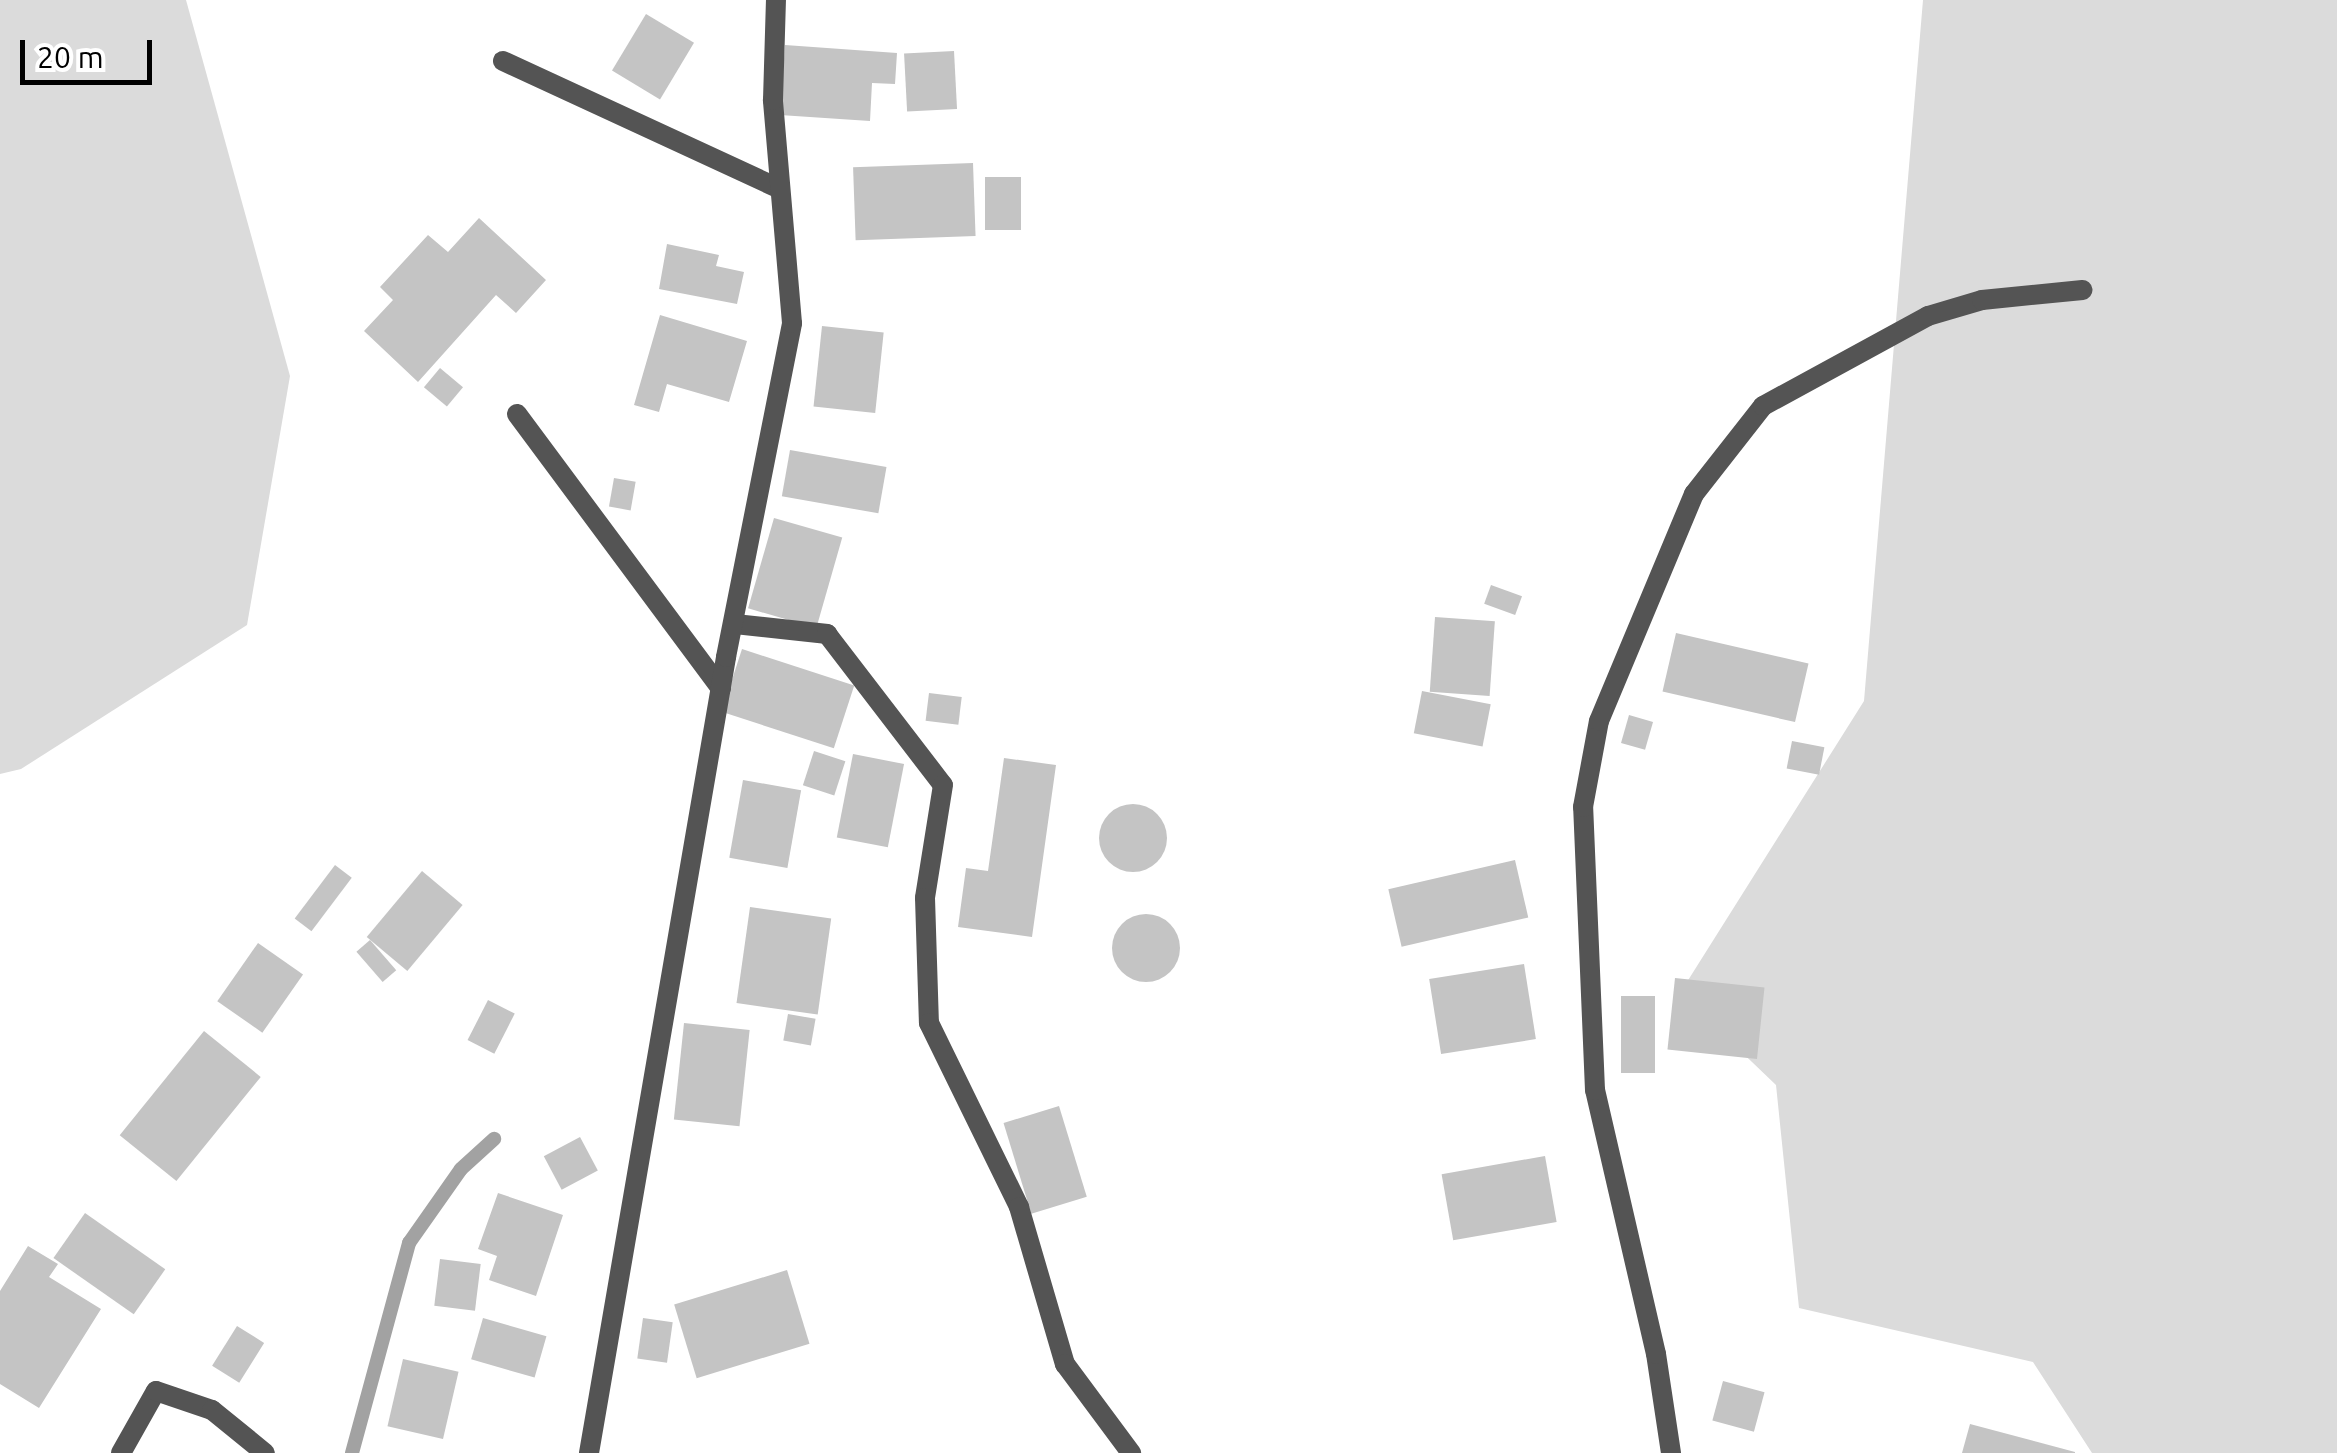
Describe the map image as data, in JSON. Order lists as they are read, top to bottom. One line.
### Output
{"scale_bar":"20 m"}
